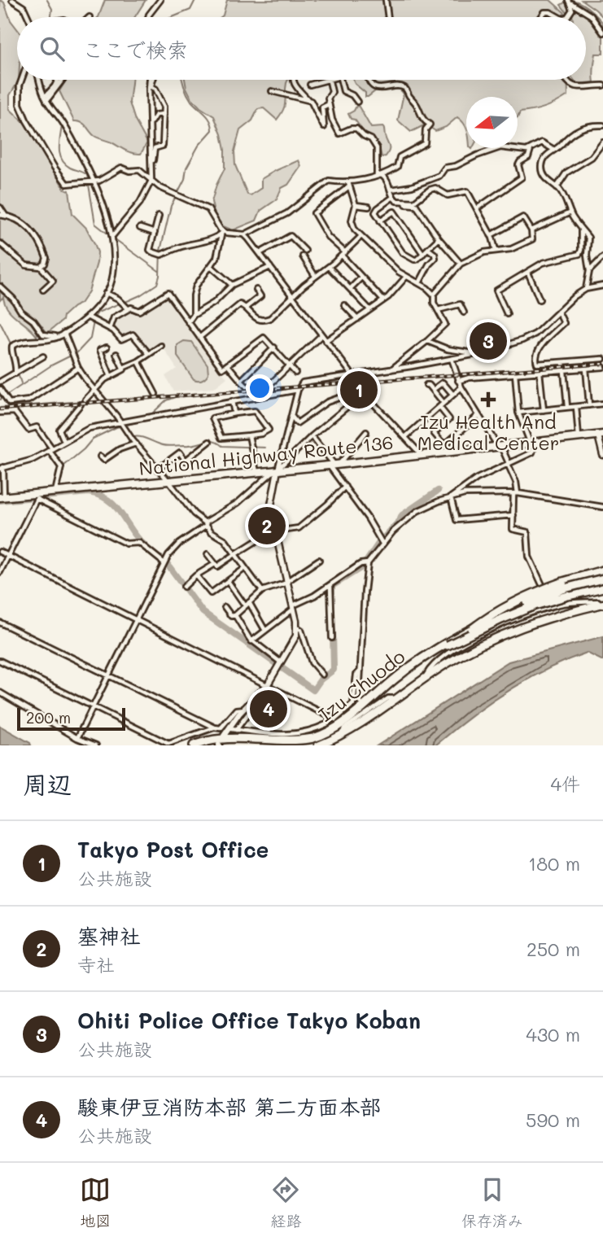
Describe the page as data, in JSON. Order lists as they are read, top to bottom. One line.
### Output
{"streets":{"highway":["National Highway Route 136","Izu Chuodo"]},"places":{"health":["Izu Health And Medical Center"]},"scale_bar":"200 m","north":"left","page":{"search":"ここで検索","pins":["3","1","2","4"],"scale":"200 m","heading":["周辺","4件"],"list":[{"mark":"1","name":"Takyo Post Office","note":"公共施設","value":"180 m"},{"mark":"2","name":"塞神社","note":"寺社","value":"250 m"},{"mark":"3","name":"Ohiti Police Office Takyo Koban","note":"公共施設","value":"430 m"},{"mark":"4","name":"駿東伊豆消防本部 第二方面本部","note":"公共施設","value":"590 m"}],"nav":["地図","経路","保存済み"]}}
